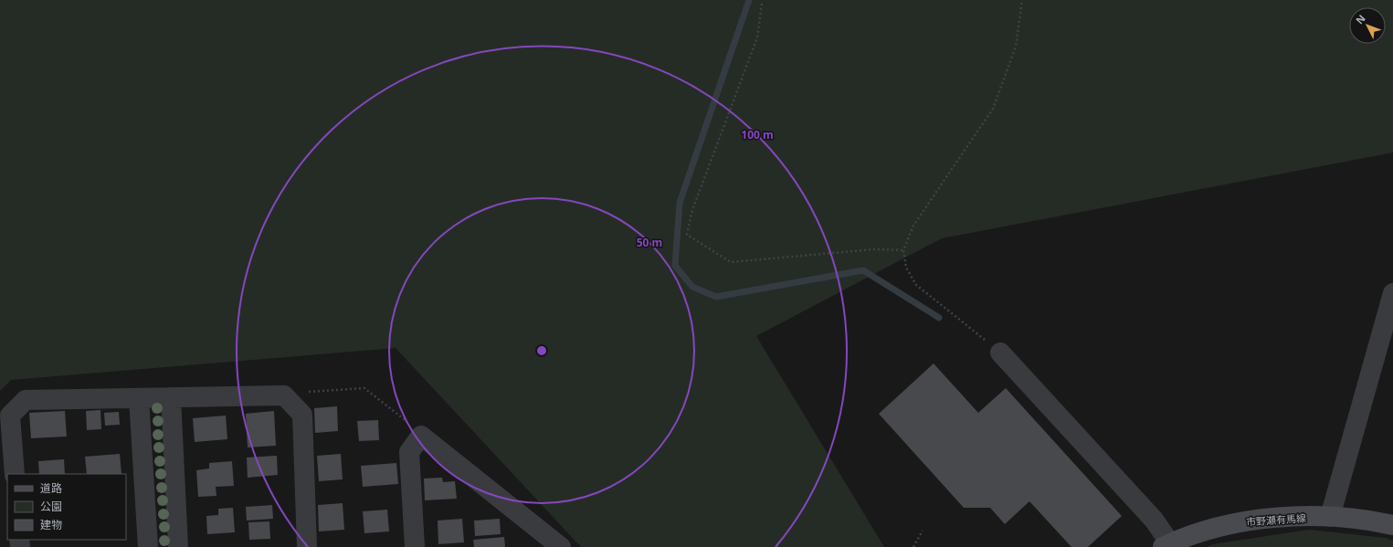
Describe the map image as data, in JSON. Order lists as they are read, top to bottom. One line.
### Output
{"streets":{"main road":["市野瀬有馬線"]},"legend":["道路","公園","建物"],"north":"top left","rings":["100 m","50 m"]}
